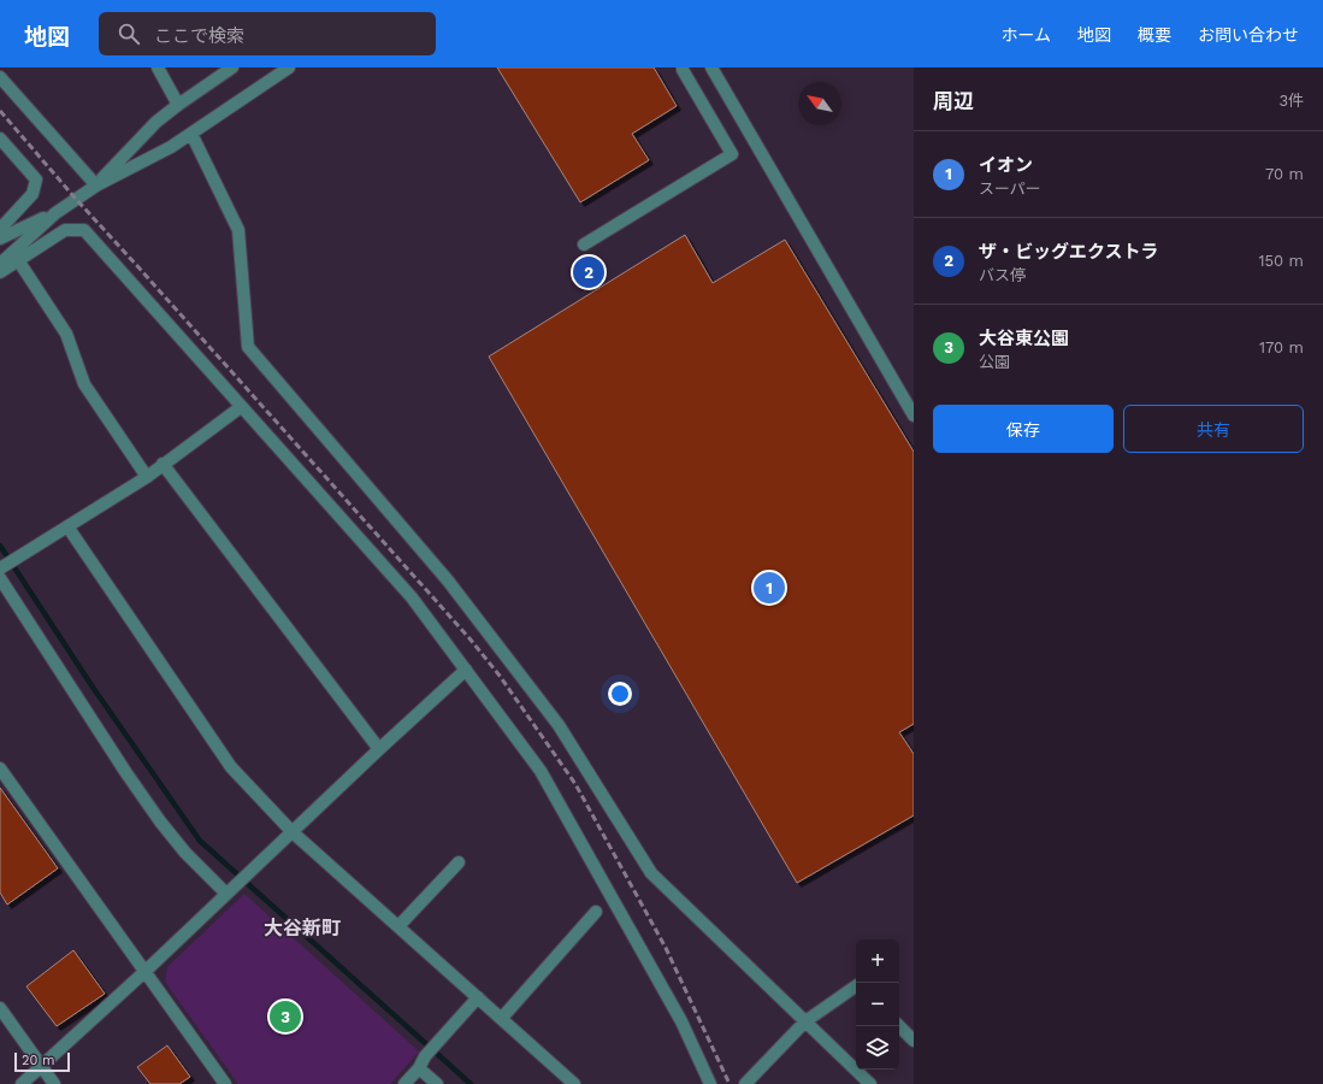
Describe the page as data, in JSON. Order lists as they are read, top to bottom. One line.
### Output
{"districts":["大谷新町"],"scale_bar":"20 m","north":"top left","page":{"header":"地図","search":"ここで検索","nav":["ホーム","地図","概要","お問い合わせ"],"heading":["周辺","3件"],"list":[{"mark":"1","name":"イオン","note":"スーパー","value":"70 m"},{"mark":"2","name":"ザ・ビッグエクストラ","note":"バス停","value":"150 m"},{"mark":"3","name":"大谷東公園","note":"公園","value":"170 m"}],"pins":["2","1","3"],"buttons":["保存","共有"],"map_buttons":["+","−"],"scale":"20 m"}}
